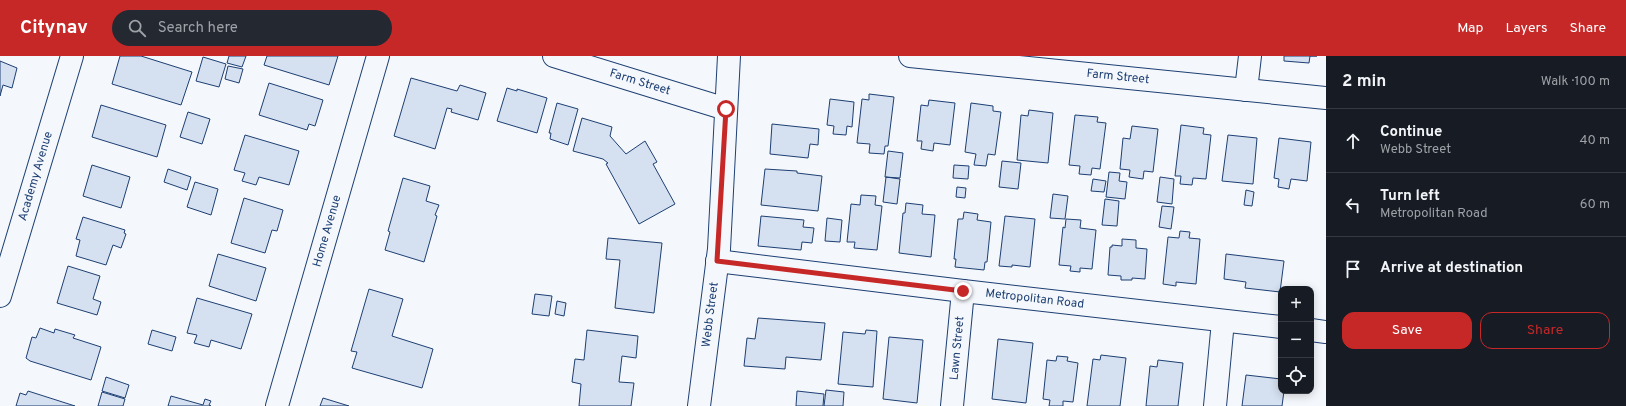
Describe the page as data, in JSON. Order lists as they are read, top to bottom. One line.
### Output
{"streets":{"street":["Farm Street","Academy Avenue","Home Avenue","Metropolitan Road","Webb Street","Lawn Street"]},"crossings":[["Farm Street","Webb Street"],["Metropolitan Road","Webb Street"],["Metropolitan Road","Lawn Street"]],"page":{"header":"Citynav","search":"Search here","nav":["Map","Layers","Share"],"heading":["2 min","Walk · 100 m"],"list":[["Continue","Webb Street","40 m"],["Turn left","Metropolitan Road","60 m"],"Arrive at destination"],"map_buttons":["+","−"],"buttons":["Save","Share"]}}
